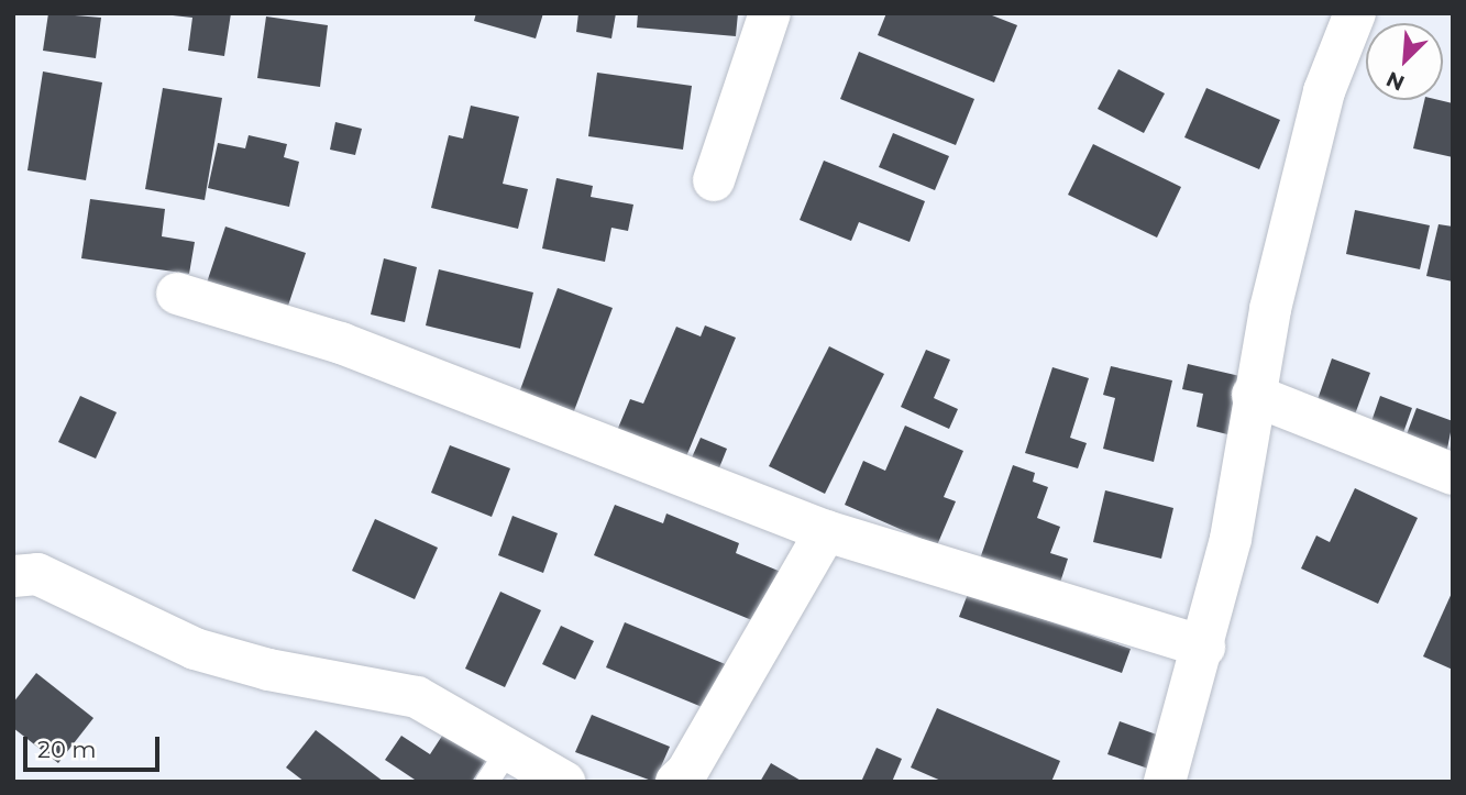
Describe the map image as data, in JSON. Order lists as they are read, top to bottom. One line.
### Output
{"scale_bar":"20 m","north":"bottom left"}
